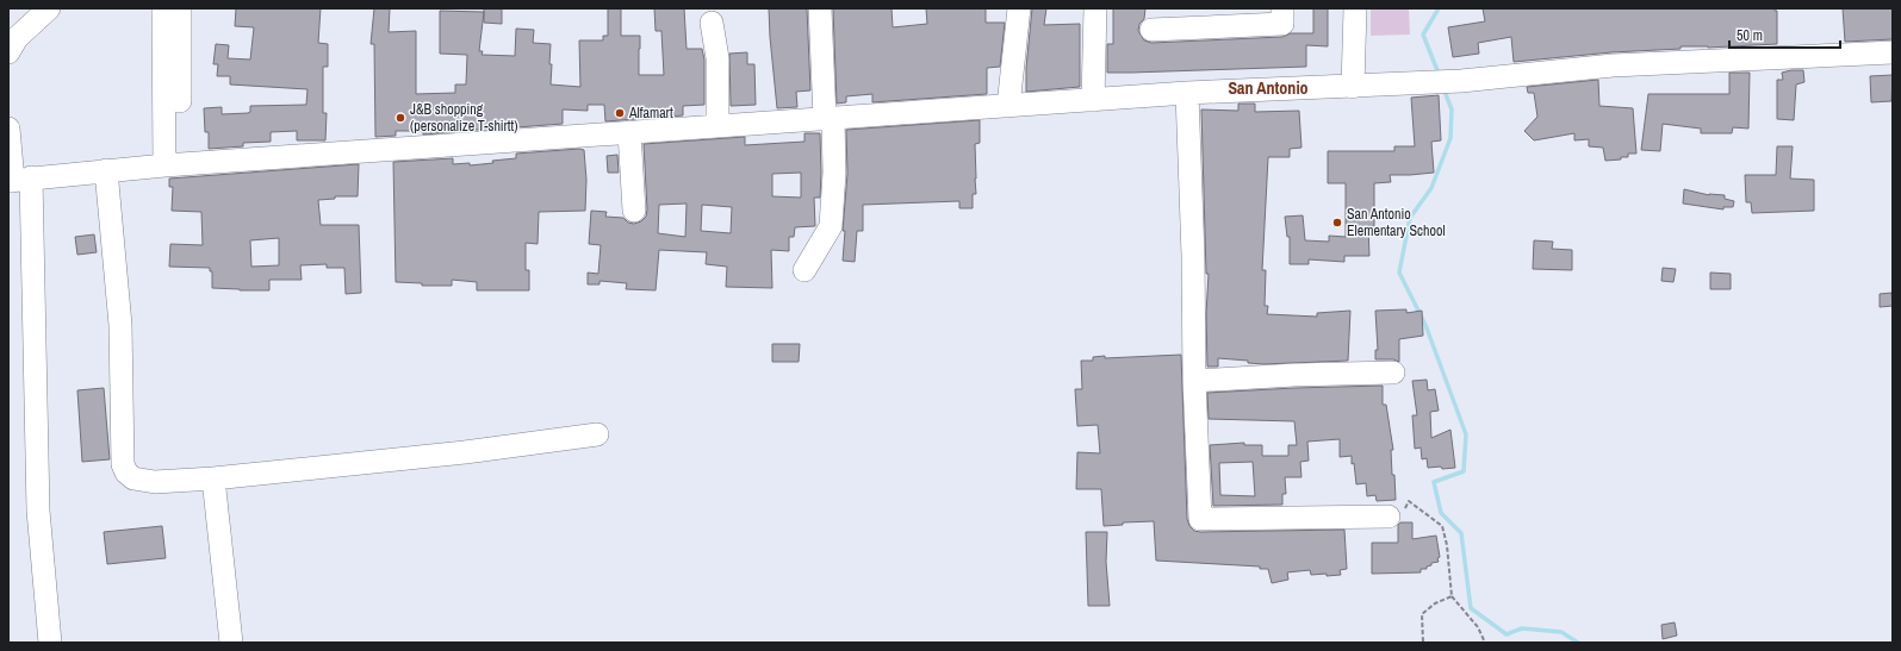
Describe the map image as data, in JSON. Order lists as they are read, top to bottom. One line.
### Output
{"districts":["San Antonio"],"places":["Alfamart","J&B shopping (personalize T-shirtt)","San Antonio Elementary School"],"scale_bar":"50 m"}
